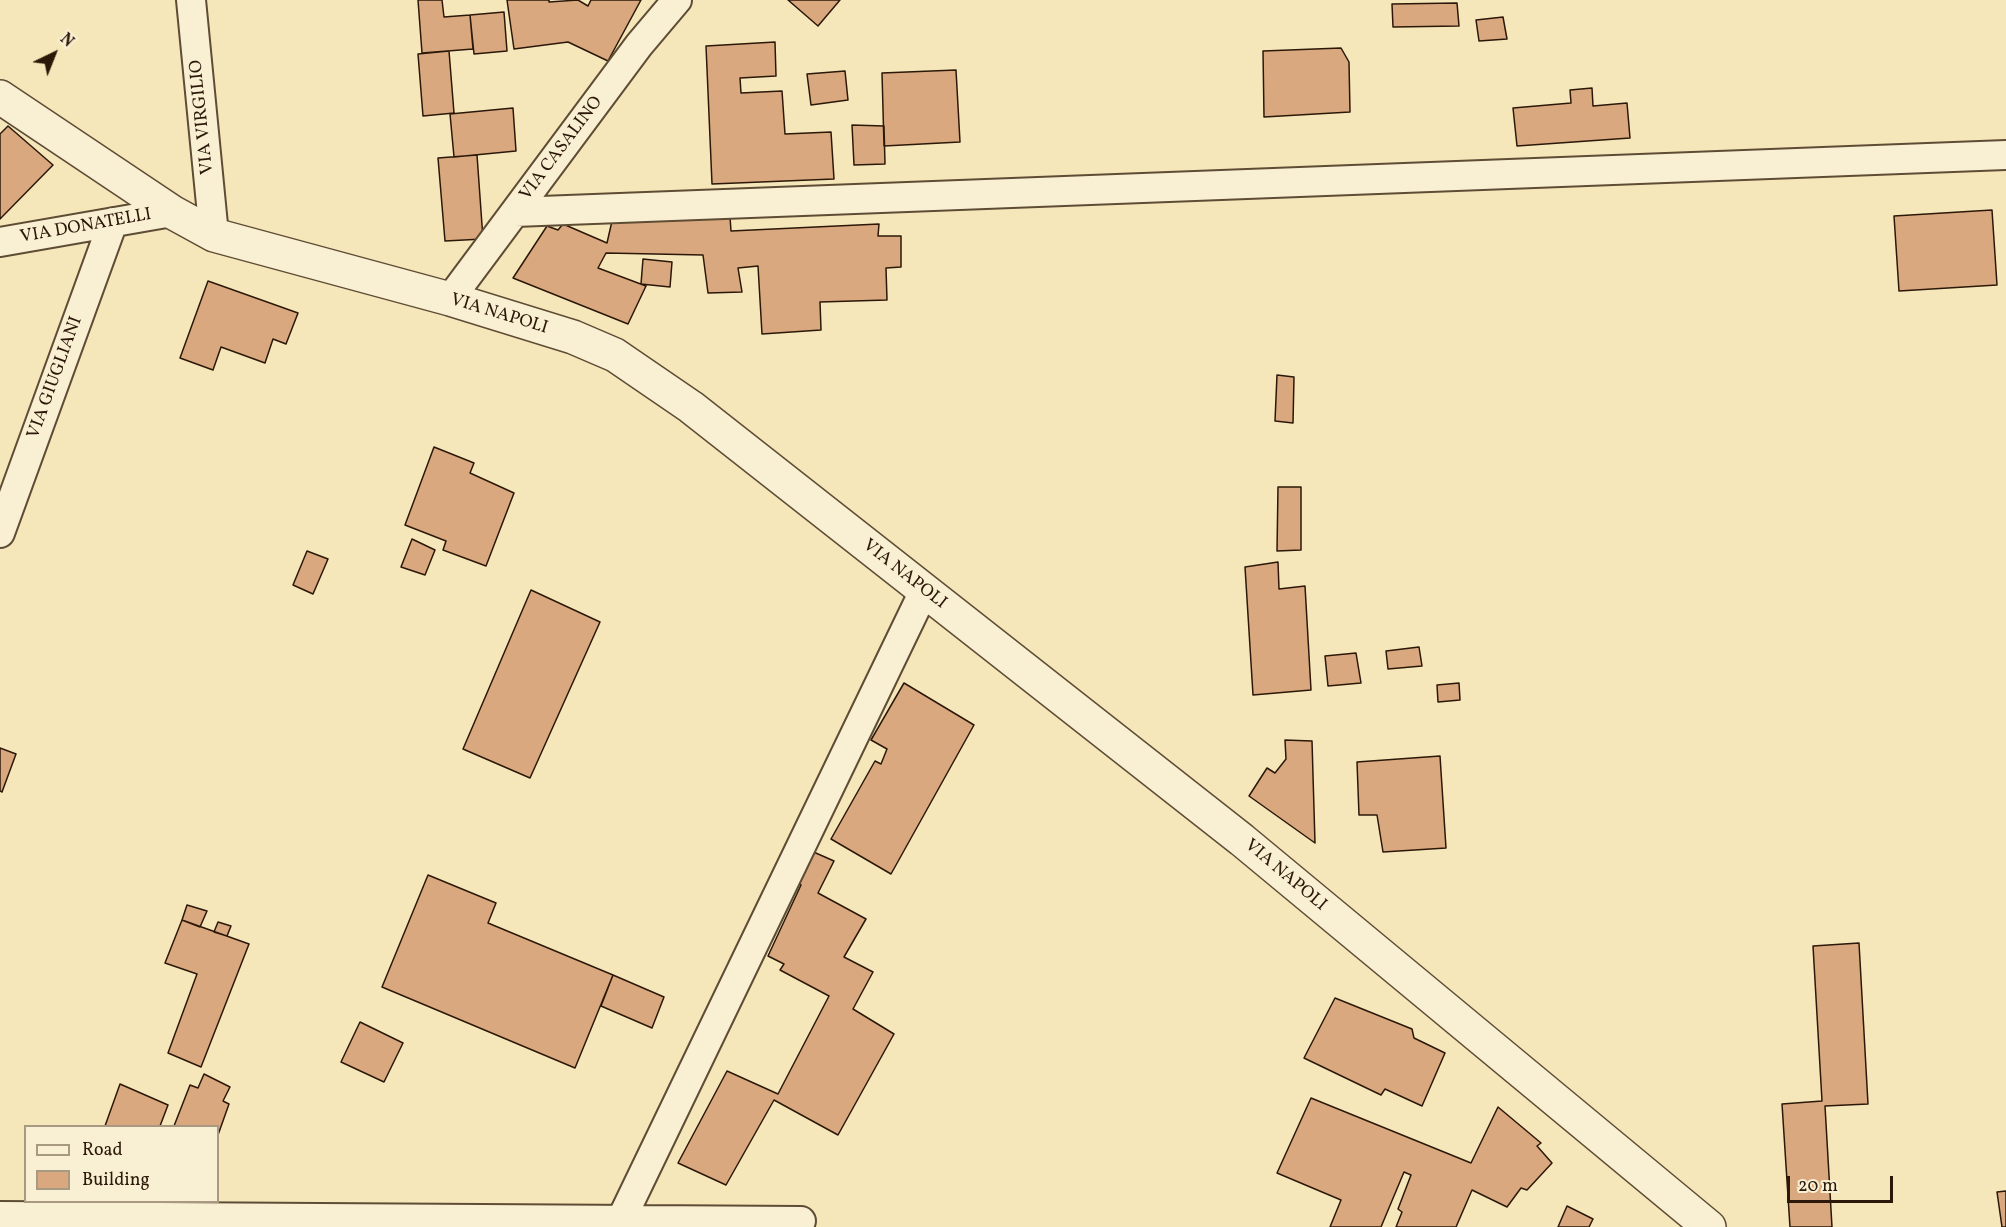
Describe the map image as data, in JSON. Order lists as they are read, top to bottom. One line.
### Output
{"streets":{"street":["VIA VIRGILIO","VIA CASALINO","VIA DONATELLI","VIA NAPOLI","VIA GIUGLIANI"]},"crossings":[["VIA VIRGILIO","VIA NAPOLI"],["VIA CASALINO","VIA NAPOLI"],["VIA DONATELLI","VIA NAPOLI"],["VIA DONATELLI","VIA GIUGLIANI"]],"legend":["Road","Building"],"scale_bar":"20 m","north":"top right"}
